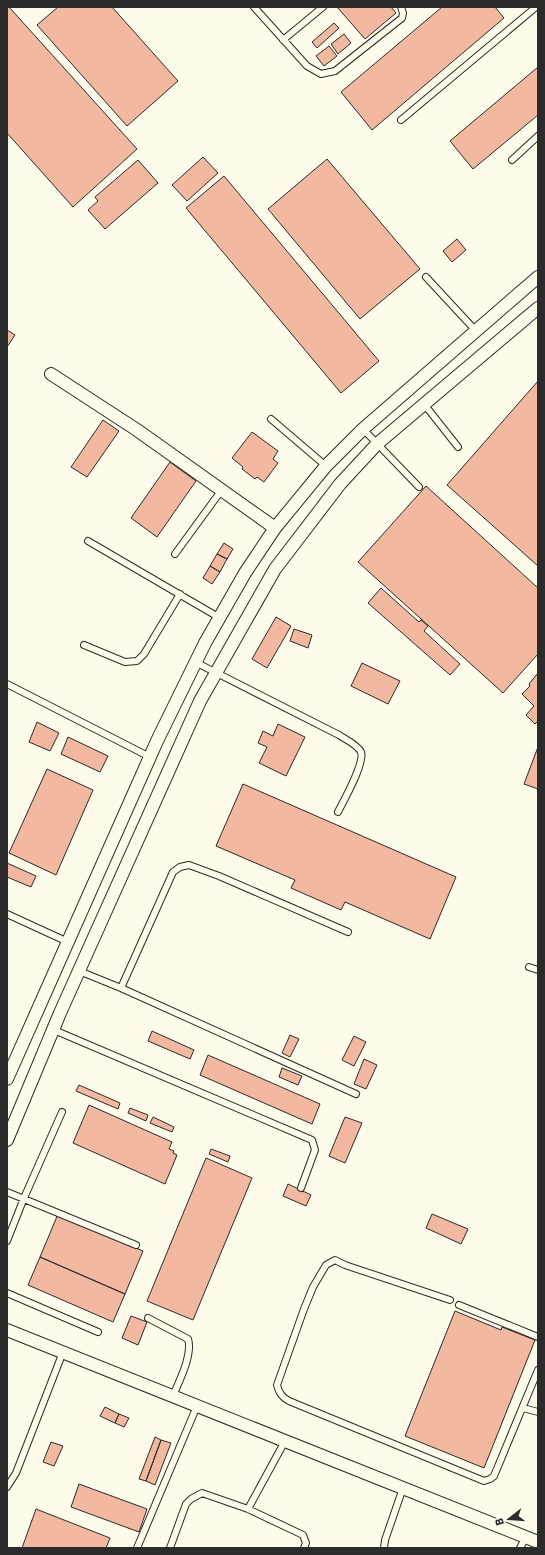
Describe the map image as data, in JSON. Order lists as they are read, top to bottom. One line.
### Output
{"north":"left"}
